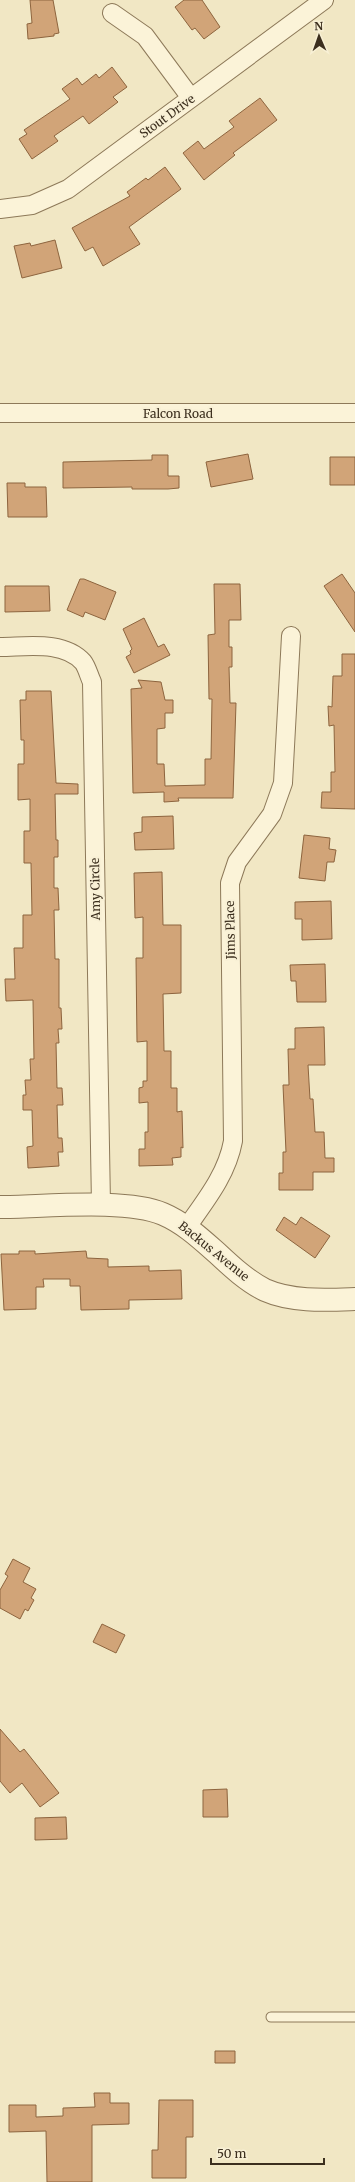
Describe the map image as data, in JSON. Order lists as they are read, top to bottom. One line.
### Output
{"streets":{"street":["Stout Drive","Falcon Road","Amy Circle","Jims Place","Backus Avenue"]},"crossings":[["Amy Circle","Backus Avenue"],["Jims Place","Backus Avenue"]],"scale_bar":"50 m","north":"top"}
